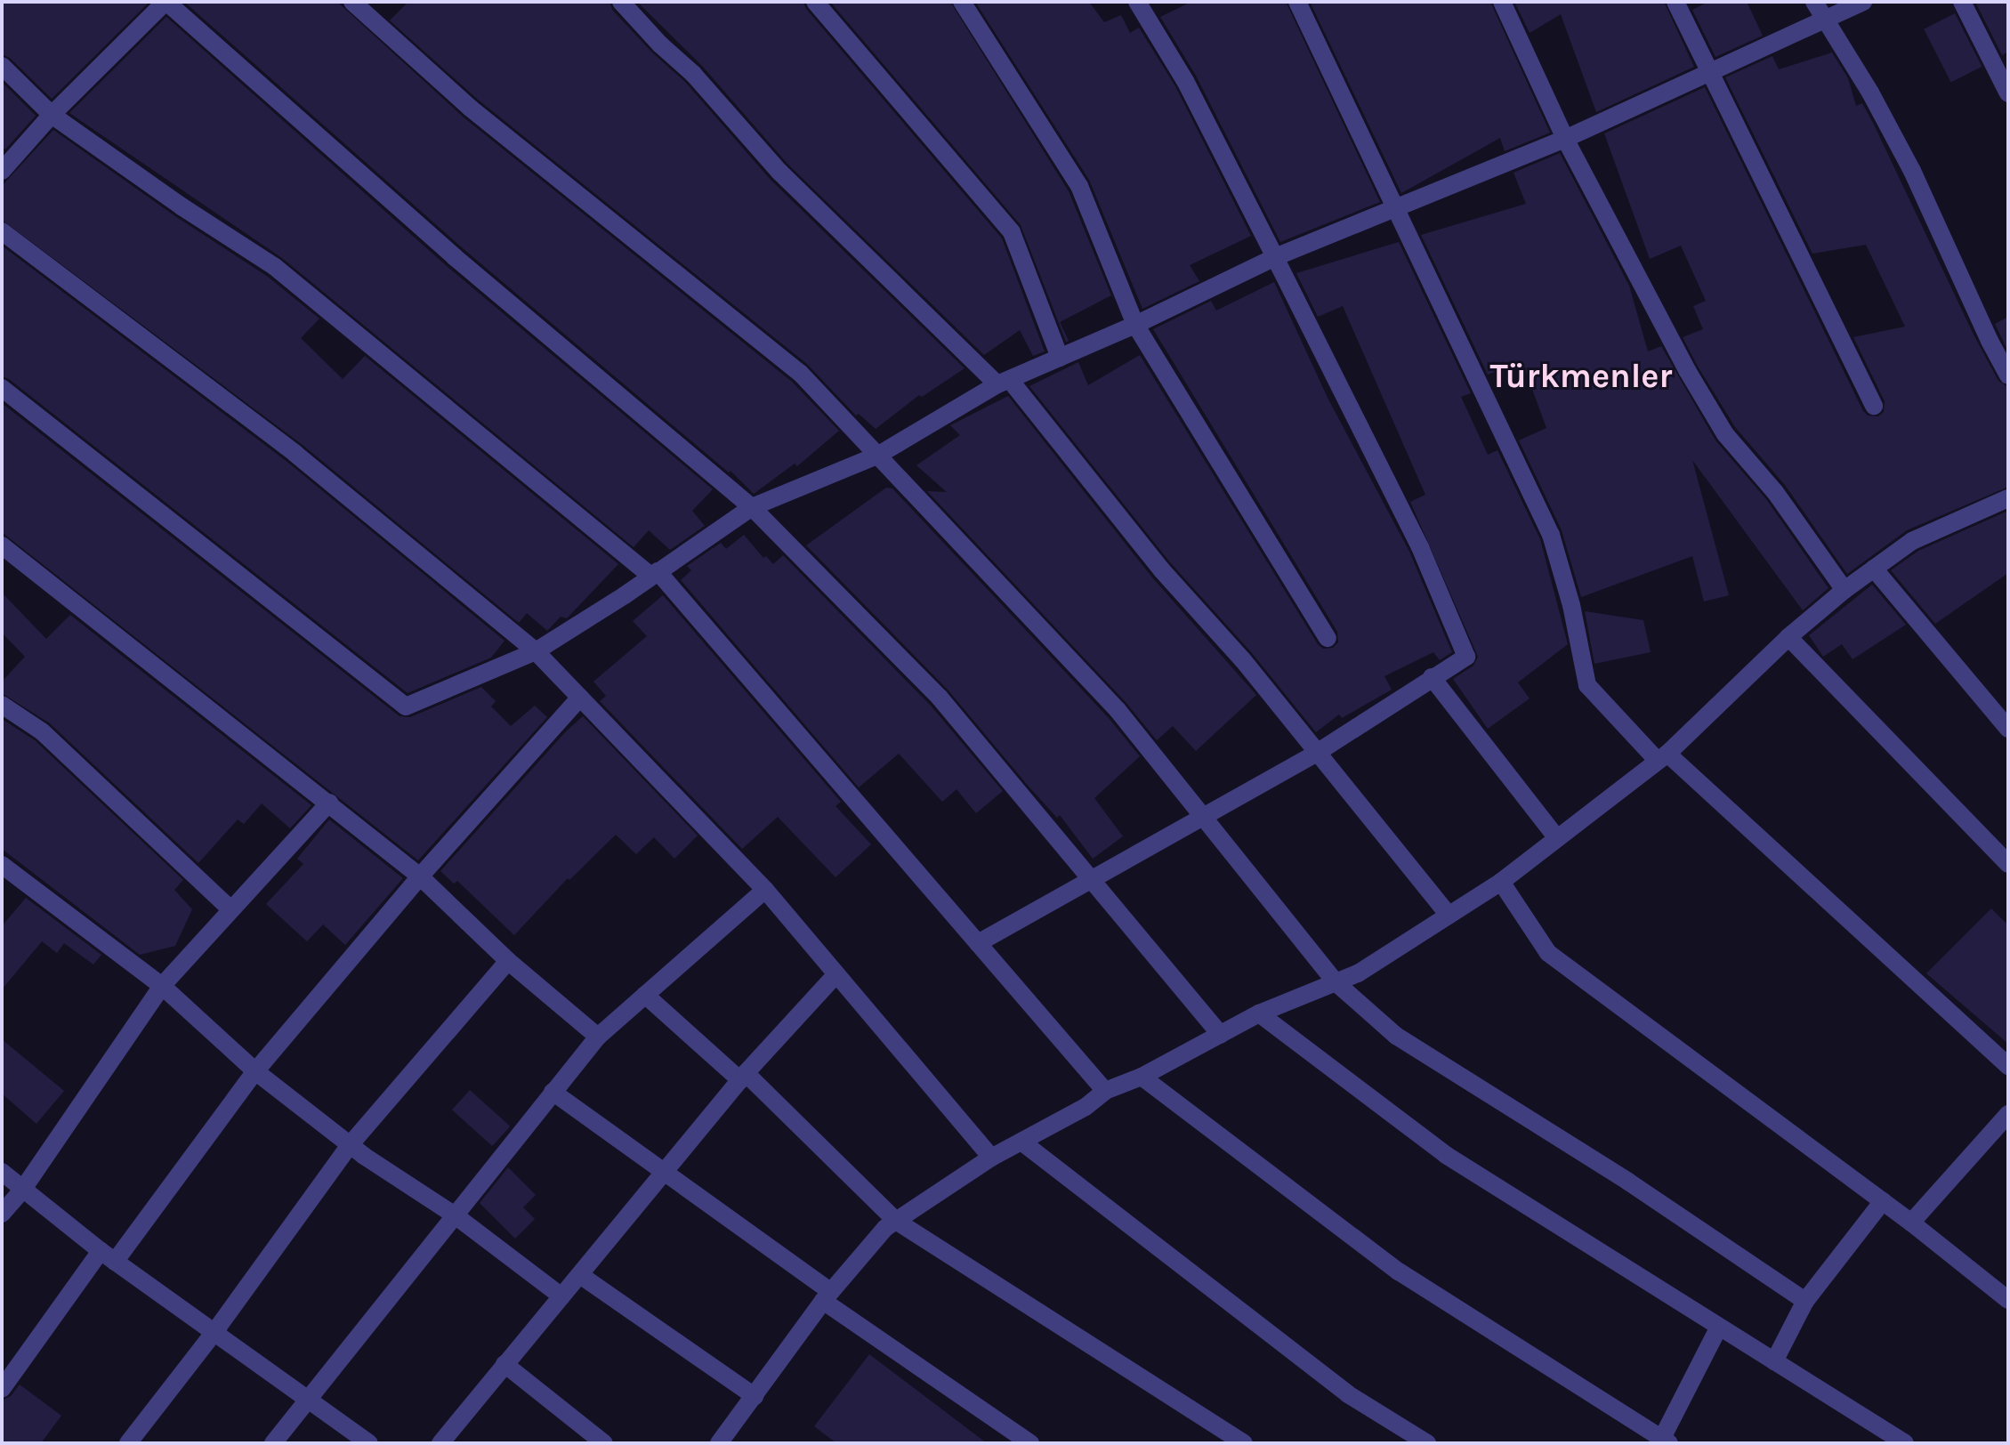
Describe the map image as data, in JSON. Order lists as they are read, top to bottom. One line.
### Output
{"districts":["Türkmenler"]}
